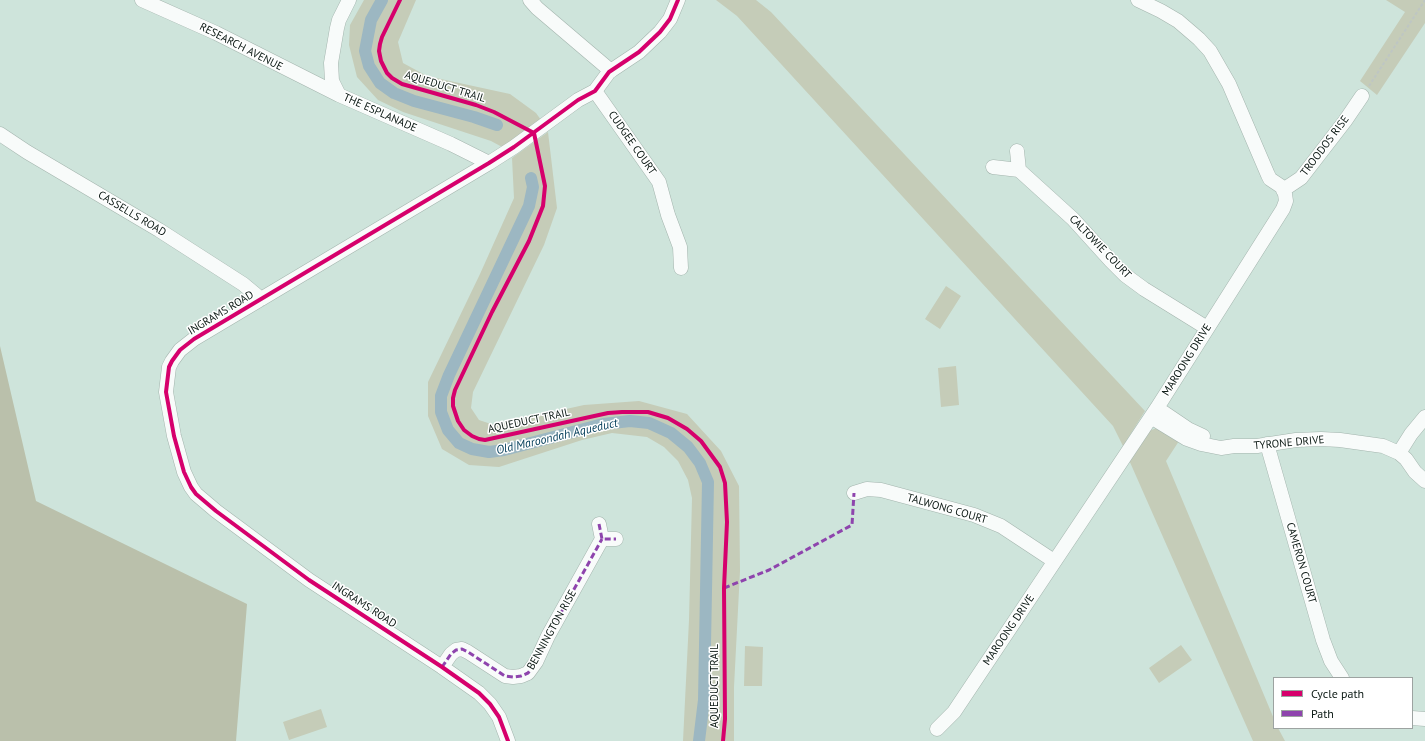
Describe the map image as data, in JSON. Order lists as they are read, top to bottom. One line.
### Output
{"streets":{"street":["RESEARCH AVENUE","THE ESPLANADE","CUDGEE COURT","TROODOS RISE","CASSELLS ROAD","CALTOWIE COURT","INGRAMS ROAD","MAROONG DRIVE","TYRONE DRIVE","TALWONG COURT","CAMERON COURT","BENNINGTON RISE"],"cycle path":["AQUEDUCT TRAIL"]},"crossings":[["RESEARCH AVENUE","THE ESPLANADE"],["THE ESPLANADE","INGRAMS ROAD"],["CUDGEE COURT","INGRAMS ROAD"],["TROODOS RISE","MAROONG DRIVE"],["CASSELLS ROAD","INGRAMS ROAD"],["CALTOWIE COURT","MAROONG DRIVE"],["INGRAMS ROAD","BENNINGTON RISE"],["MAROONG DRIVE","TYRONE DRIVE"],["MAROONG DRIVE","TALWONG COURT"],["TYRONE DRIVE","CAMERON COURT"]],"water":["Old Maroondah Aqueduct"],"legend":["Cycle path","Path"]}
